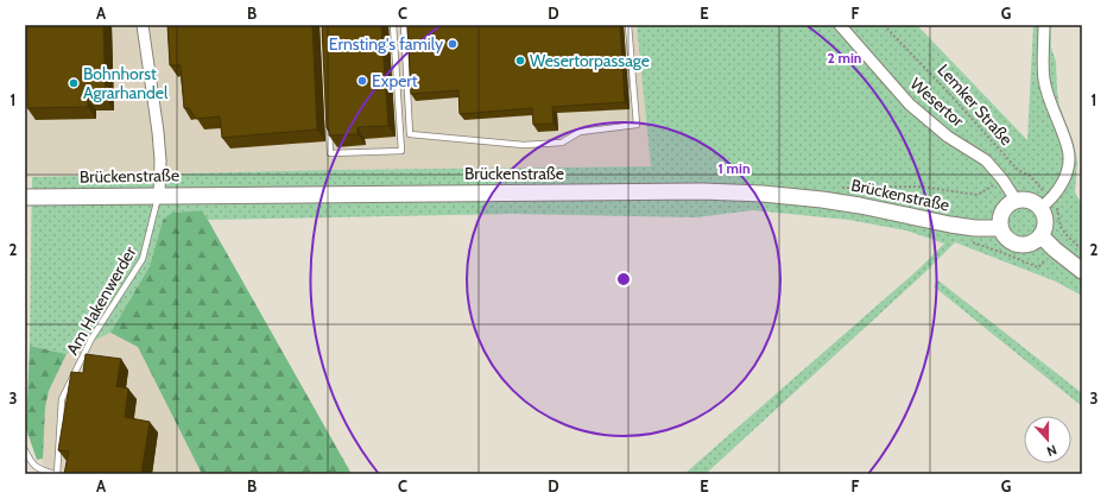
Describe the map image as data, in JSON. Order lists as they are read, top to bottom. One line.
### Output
{"streets":{"street":["Wesertor","Brückenstraße"],"lane":["Am Hakenwerder"],"path":["Lemker Straße"]},"crossings":[["Wesertor","Lemker Straße"],["Wesertor","Brückenstraße"],["Lemker Straße","Brückenstraße"],["Brückenstraße","Am Hakenwerder"]],"places":["Ernsting's family","Wesertorpassage","Expert","Bohnhorst Agrarhandel"],"north":"bottom","grid":{"columns":["A","B","C","D","E","F","G"],"rows":["1","2","3"]},"rings":["2 min","1 min"]}
